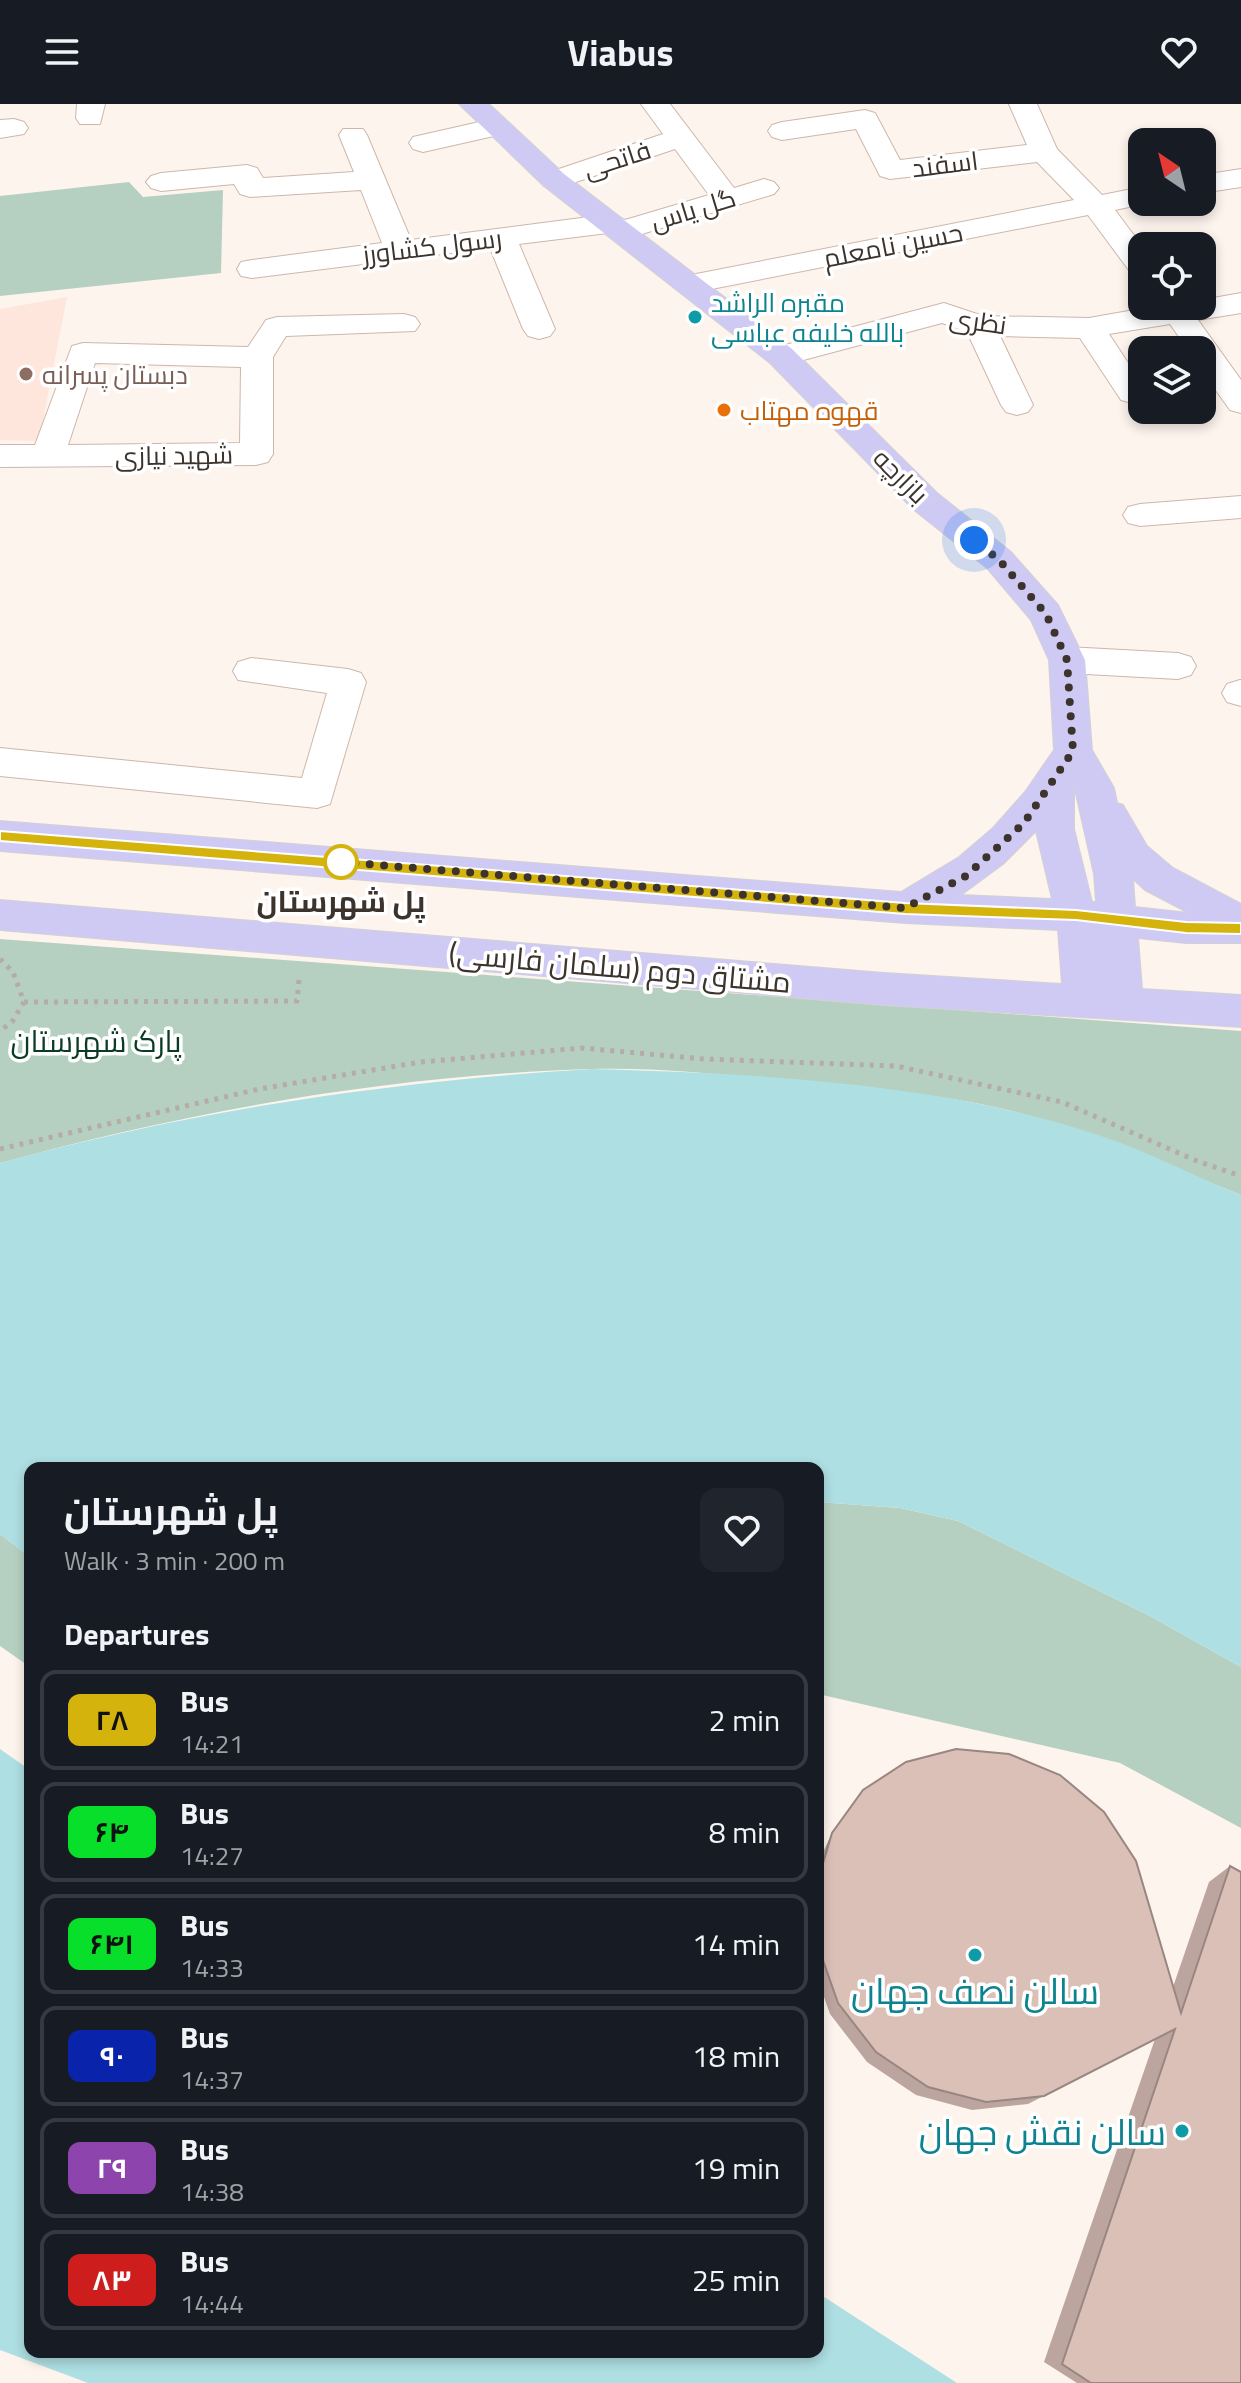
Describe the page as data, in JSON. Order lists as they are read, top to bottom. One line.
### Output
{"streets":{"main road":["بازارچه","مشتاق دوم (سلمان فارسی)"],"street":["فاتحی","اسفند","گل یاس","حسین نامعلم","رسول کشاورز","نظری","شهید نیازی"]},"crossings":[["فاتحی","بازارچه"],["گل یاس","رسول کشاورز"],["گل یاس","بازارچه"],["حسین نامعلم","بازارچه"],["رسول کشاورز","بازارچه"],["نظری","بازارچه"],["بازارچه","مشتاق دوم (سلمان فارسی)"]],"parks":["پارک شهرستان"],"places":["مقبره الراشد بالله خلیفه عباسی","دبستان پسرانه","قهوه مهتاب","پل شهرستان","سالن نصف جهان","سالن نقش جهان"],"lines":["bus line ۲۸"],"north":"top left","page":{"header":"Viabus","heading":[["پل شهرستان","Walk · 3 min · 200 m"],"Departures"],"list":[{"mark":"۲۸","name":"Bus","note":"14:21","value":"2 min"},{"mark":"۶۴","name":"Bus","note":"14:27","value":"8 min"},{"mark":"۶۴۱","name":"Bus","note":"14:33","value":"14 min"},{"mark":"۹۰","name":"Bus","note":"14:37","value":"18 min"},{"mark":"۲۹","name":"Bus","note":"14:38","value":"19 min"},{"mark":"۸۳","name":"Bus","note":"14:44","value":"25 min"}]}}
